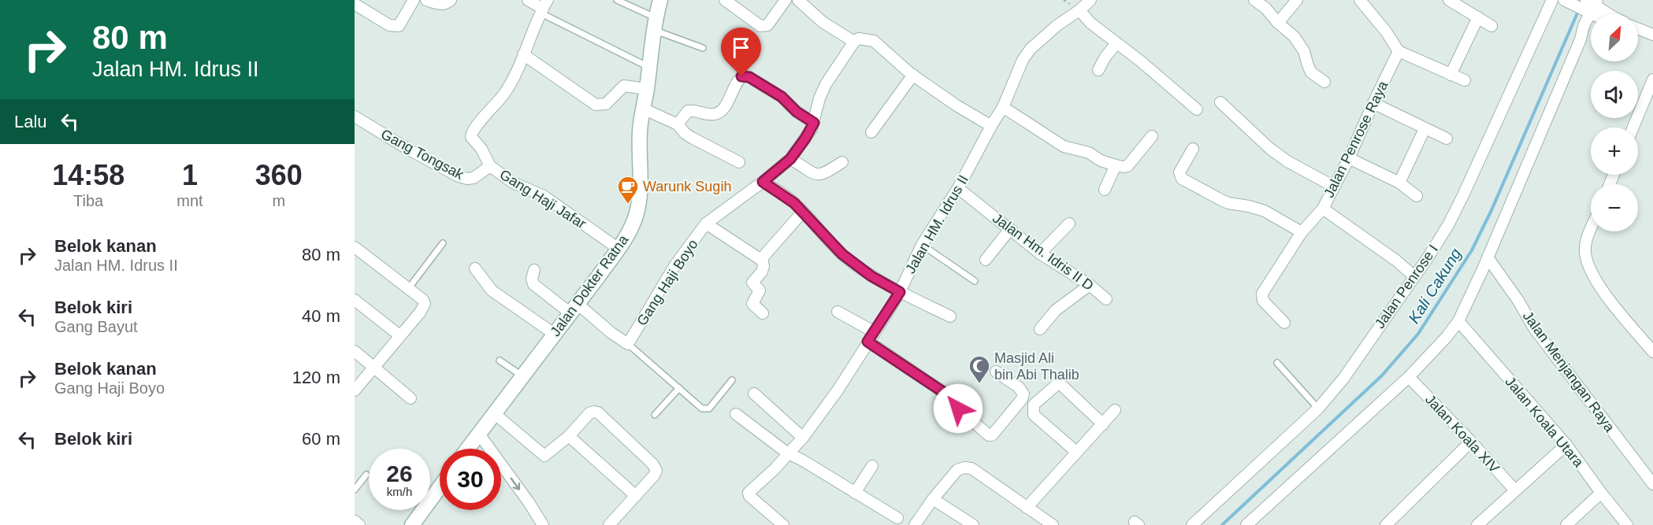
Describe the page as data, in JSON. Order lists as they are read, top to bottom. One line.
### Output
{"streets":{"street":["Jalan Penrose Raya","Gang Tongsak","Gang Haji Jafar","Jalan HM. Idrus II","Jalan Hm. Idris II D","Gang Haji Boyo","Jalan Dokter Ratna","Jalan Penrose I","Jalan Menjangan Raya","Jalan Koala Utara","Jalan Koala XIV"]},"crossings":[["Gang Tongsak","Gang Haji Jafar"],["Gang Haji Jafar","Jalan Dokter Ratna"],["Jalan HM. Idrus II","Jalan Hm. Idris II D"]],"water":["Kali Cakung"],"places":{"cafe":["Warunk Sugih"],"mosque":["Masjid Ali bin Abi Thalib"]},"north":"top right","page":{"turn":["80 m","Jalan HM. Idrus II"],"map_buttons":["+","−"],"then":"Lalu","eta":["14:58","Tiba","1","mnt","360","m"],"list":[{"name":"Belok kanan","note":"Jalan HM. Idrus II","value":"80 m"},{"name":"Belok kiri","note":"Gang Bayut","value":"40 m"},{"name":"Belok kanan","note":"Gang Haji Boyo","value":"120 m"},{"name":"Belok kiri","value":"60 m"}],"speed":"26 km/h","limit":"30"}}
